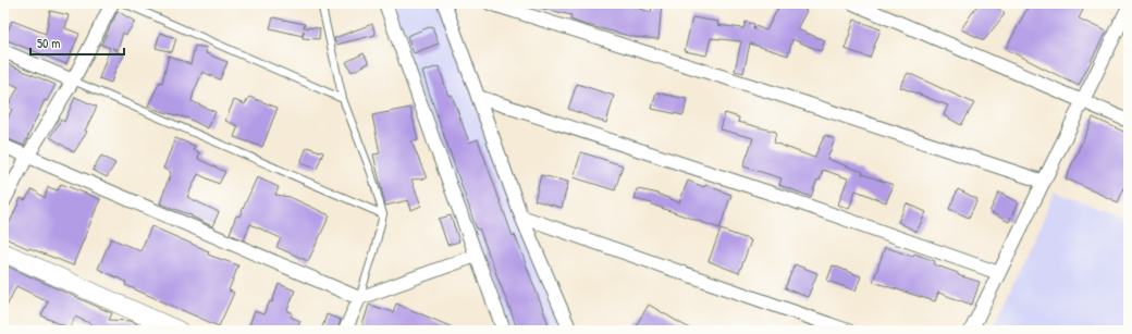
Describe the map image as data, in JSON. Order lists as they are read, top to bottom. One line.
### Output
{"scale_bar":"50 m"}
